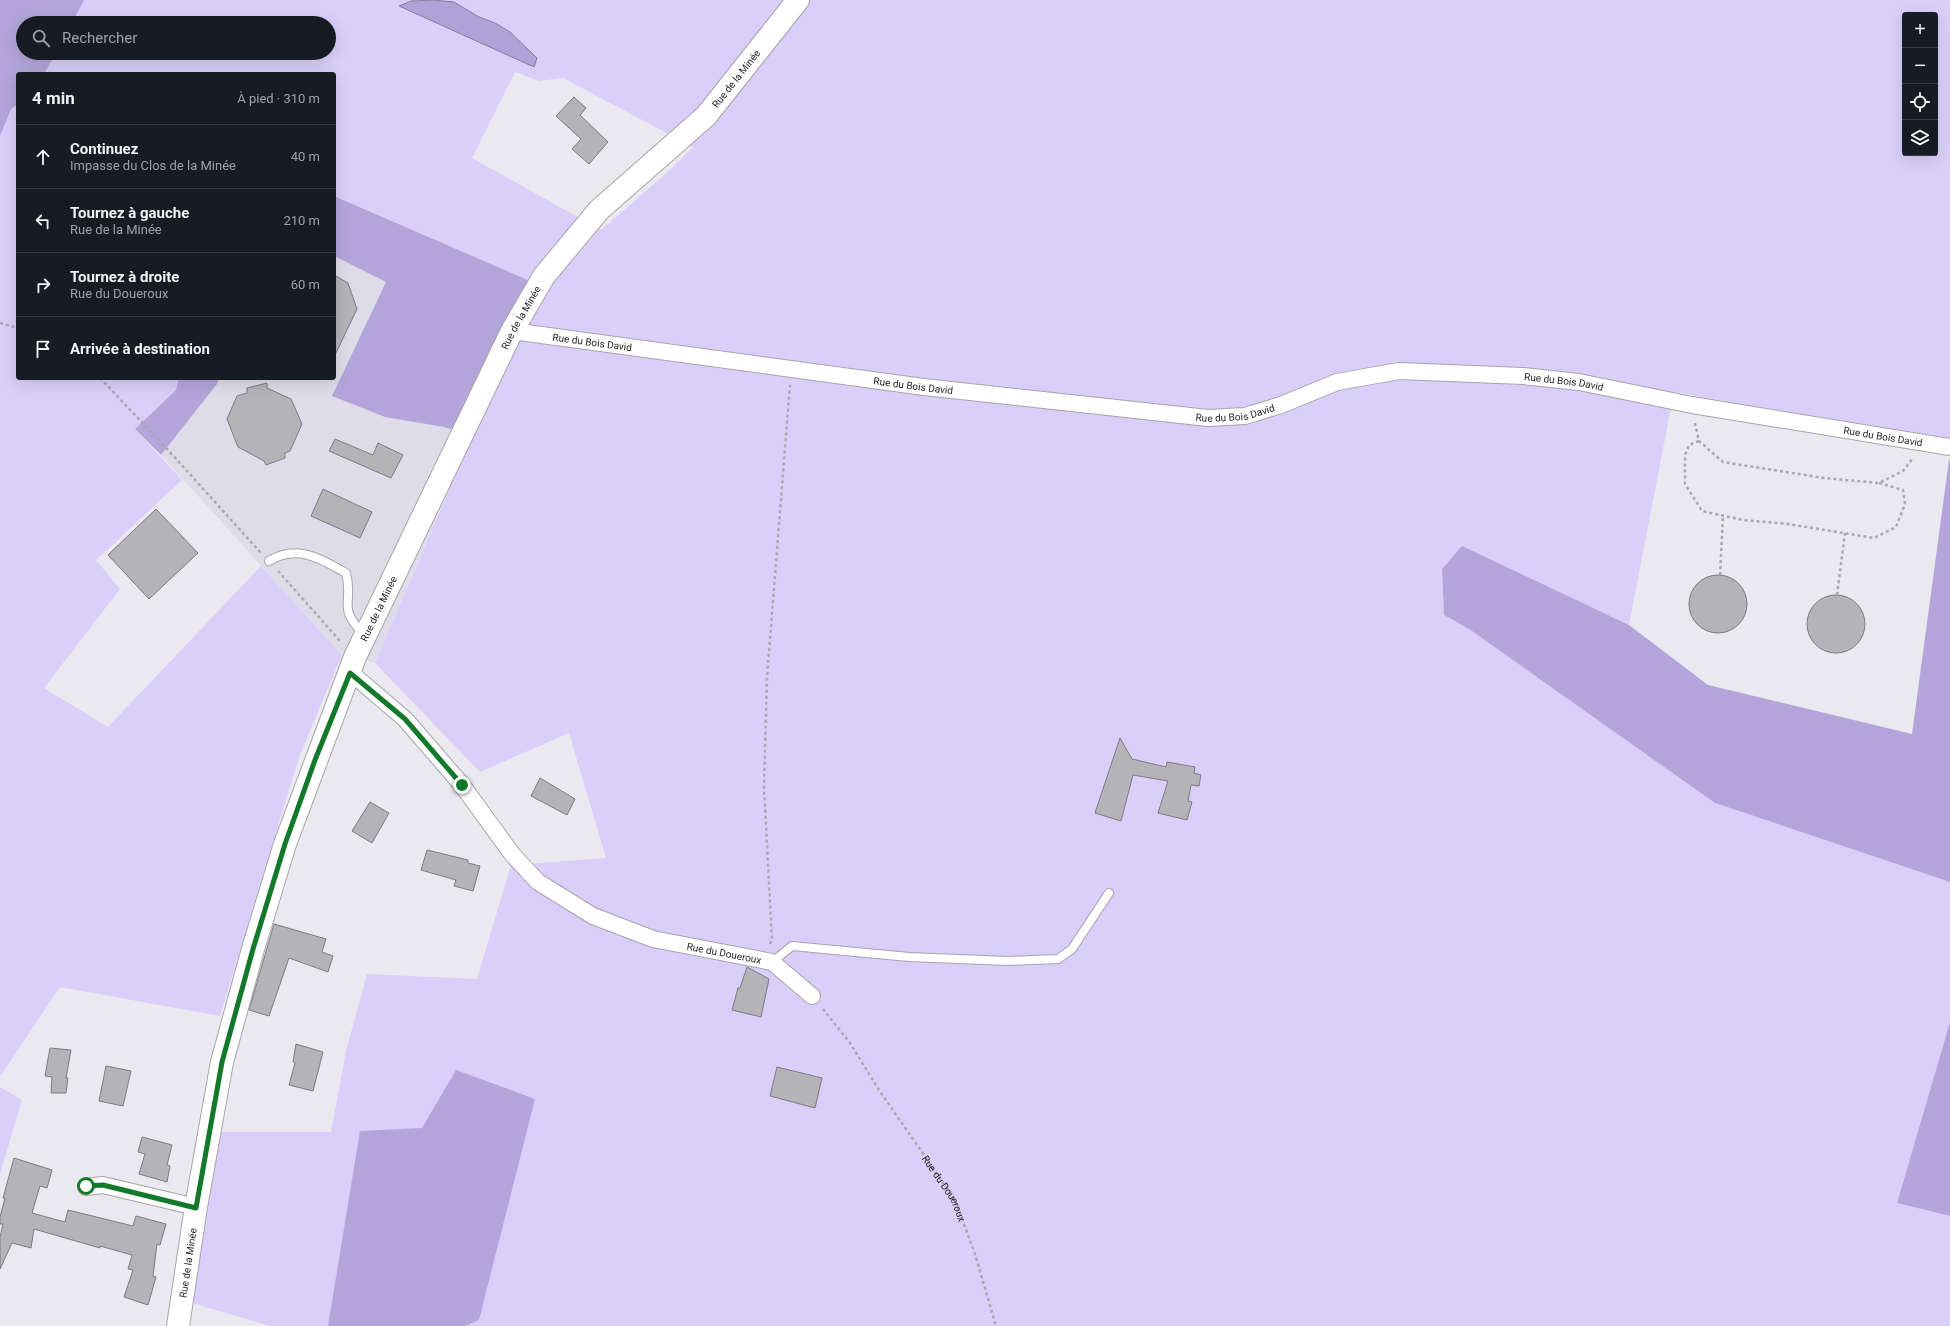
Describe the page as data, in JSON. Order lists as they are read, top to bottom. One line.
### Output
{"streets":{"street":["Rue de la Minée","Rue du Bois David","Rue du Doueroux"]},"crossings":[["Rue de la Minée","Rue du Bois David"],["Rue de la Minée","Rue du Doueroux"]],"page":{"map_buttons":["+","−"],"search":"Rechercher","heading":["4 min","À pied · 310 m"],"list":[["Continuez","Impasse du Clos de la Minée","40 m"],["Tournez à gauche","Rue de la Minée","210 m"],["Tournez à droite","Rue du Doueroux","60 m"],"Arrivée à destination"]}}
